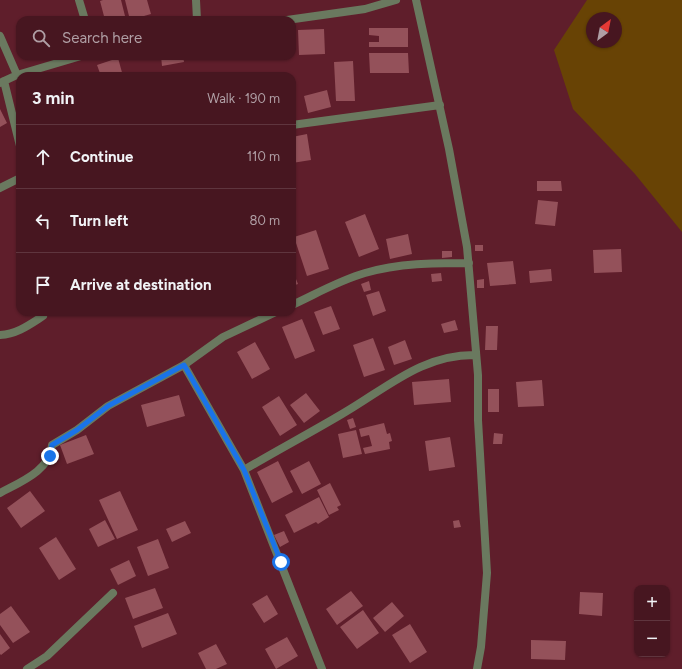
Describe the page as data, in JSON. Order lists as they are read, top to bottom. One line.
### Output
{"north":"top right","page":{"search":"Search here","heading":["3 min","Walk · 190 m"],"list":[["Continue","110 m"],["Turn left","80 m"],"Arrive at destination"],"map_buttons":["+","−"]}}
